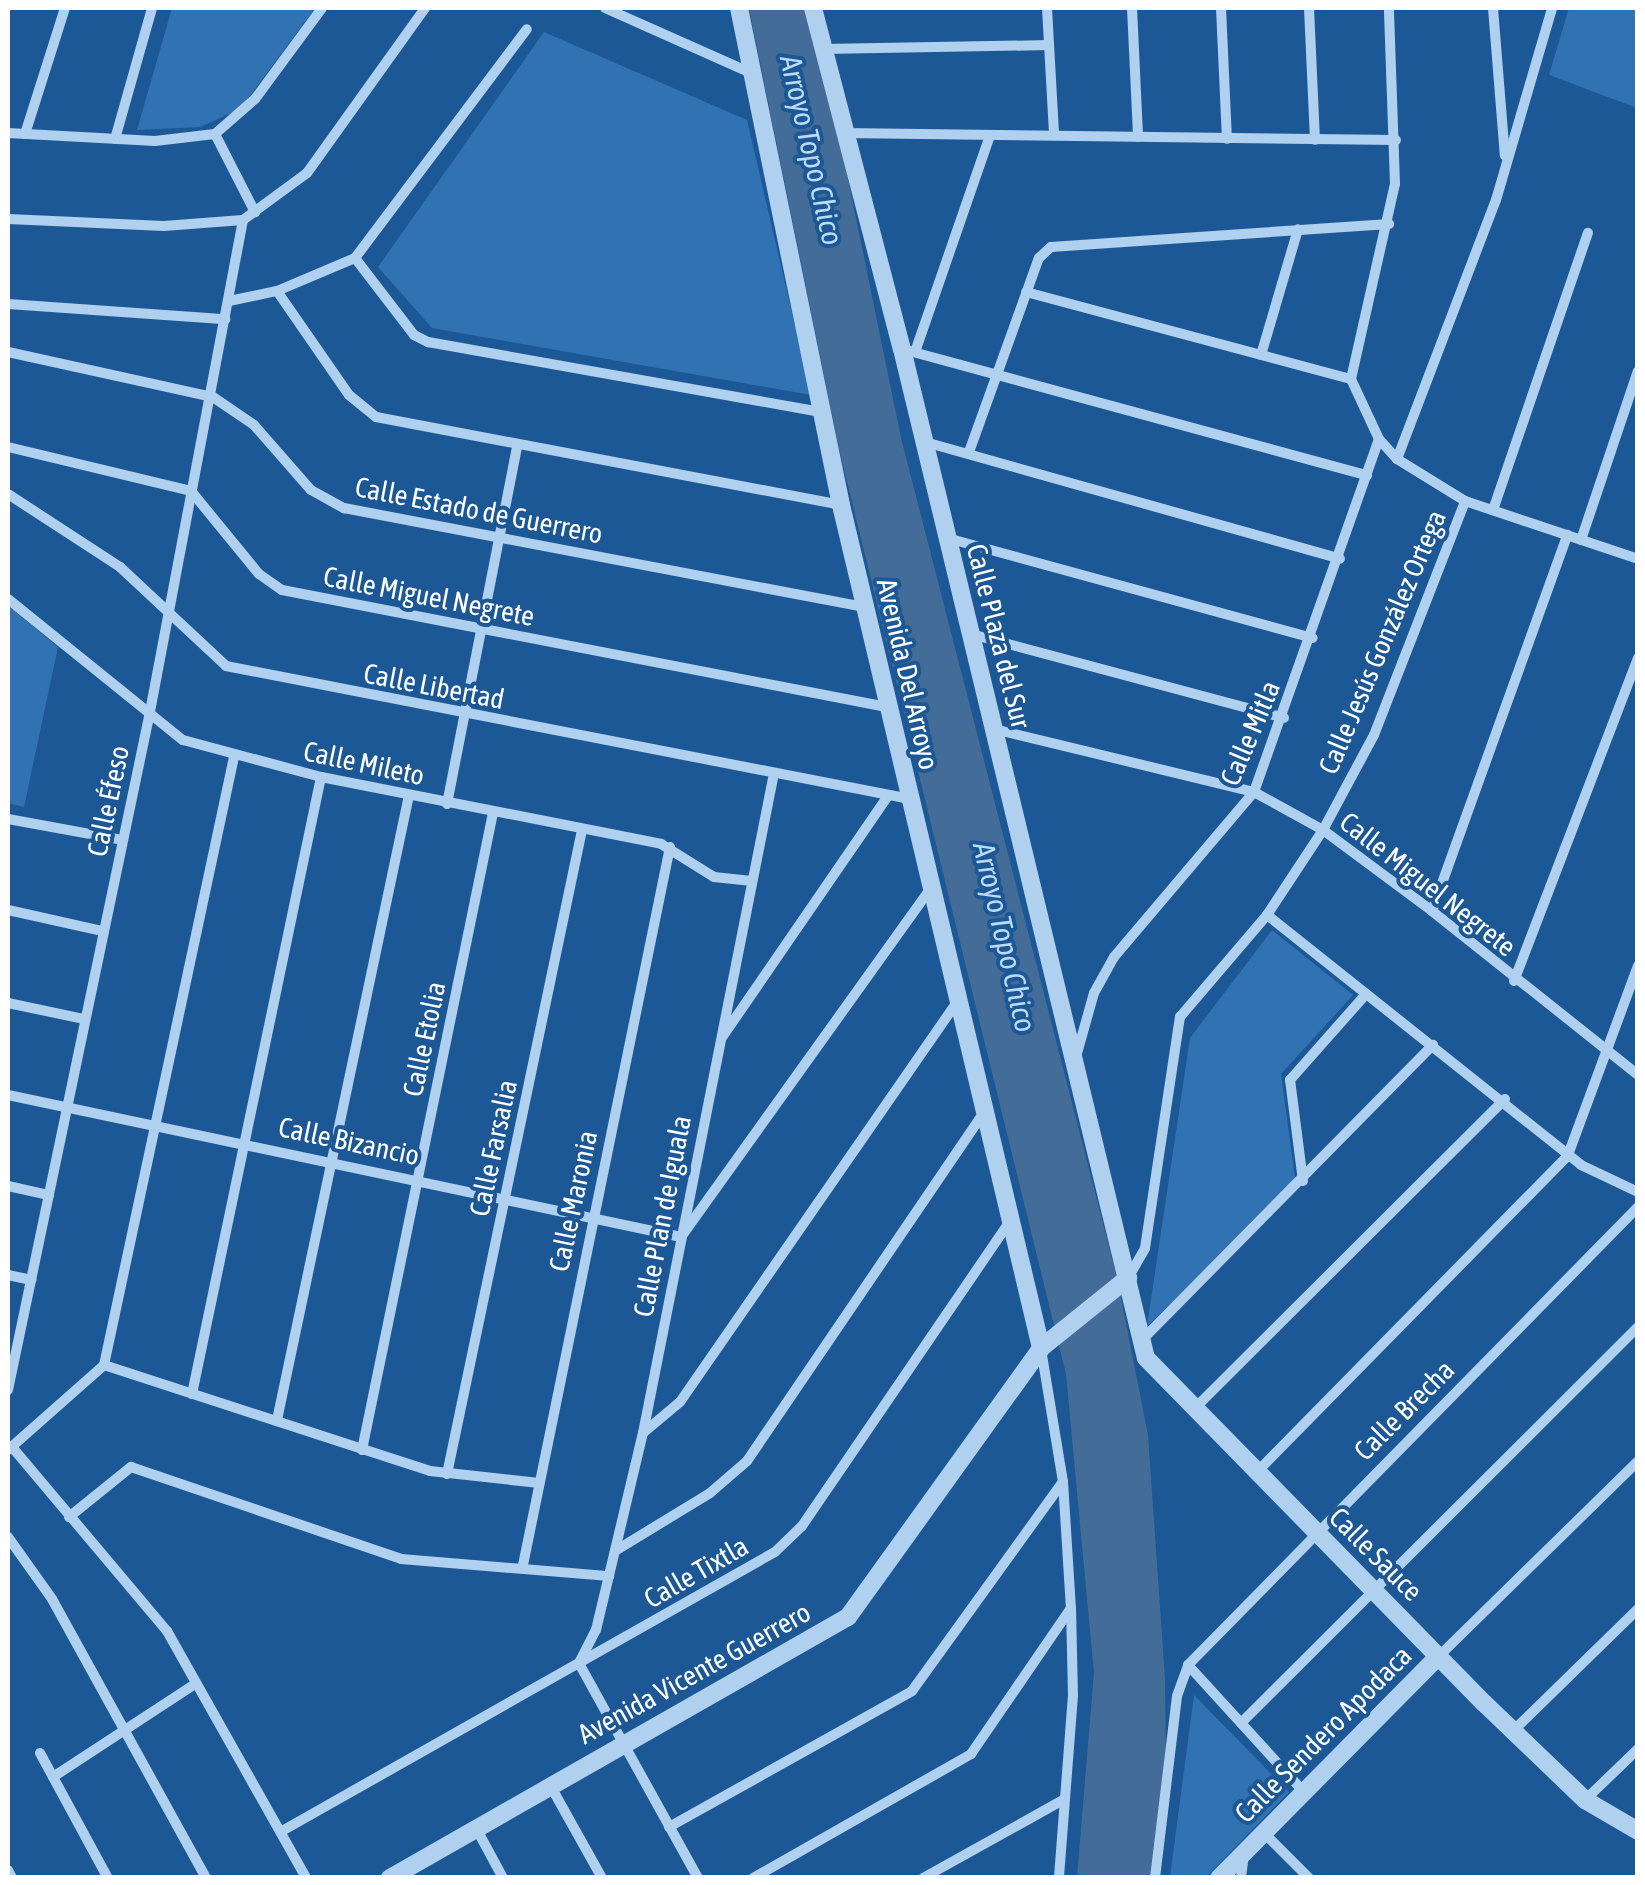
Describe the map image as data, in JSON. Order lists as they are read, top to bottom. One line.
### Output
{"streets":{"street":["Calle Estado de Guerrero","Calle Miguel Negrete","Calle Plaza del Sur","Calle Jesús González Ortega","Avenida Del Arroyo","Calle Libertad","Calle Mitla","Calle Mileto","Calle Éfeso","Calle Etolia","Calle Bizancio","Calle Farsalia","Calle Maronia","Calle Plan de Iguala","Calle Brecha","Calle Sauce","Calle Tixtla","Avenida Vicente Guerrero","Calle Sendero Apodaca"]},"crossings":[["Calle Estado de Guerrero","Avenida Del Arroyo"],["Calle Estado de Guerrero","Calle Éfeso"],["Calle Miguel Negrete","Calle Plaza del Sur"],["Calle Miguel Negrete","Calle Jesús González Ortega"],["Calle Miguel Negrete","Avenida Del Arroyo"],["Calle Miguel Negrete","Calle Mitla"],["Calle Miguel Negrete","Calle Éfeso"],["Calle Plaza del Sur","Calle Jesús González Ortega"],["Calle Plaza del Sur","Calle Mitla"],["Calle Plaza del Sur","Calle Sauce"],["Calle Plaza del Sur","Avenida Vicente Guerrero"],["Calle Jesús González Ortega","Calle Sauce"],["Calle Jesús González Ortega","Avenida Vicente Guerrero"],["Avenida Del Arroyo","Calle Libertad"],["Avenida Del Arroyo","Calle Tixtla"],["Avenida Del Arroyo","Avenida Vicente Guerrero"],["Calle Libertad","Calle Éfeso"],["Calle Libertad","Calle Plan de Iguala"],["Calle Mileto","Calle Éfeso"],["Calle Mileto","Calle Etolia"],["Calle Mileto","Calle Farsalia"],["Calle Mileto","Calle Maronia"],["Calle Mileto","Calle Plan de Iguala"],["Calle Éfeso","Calle Bizancio"],["Calle Etolia","Calle Bizancio"],["Calle Bizancio","Calle Farsalia"],["Calle Bizancio","Calle Maronia"],["Calle Bizancio","Calle Plan de Iguala"],["Calle Plan de Iguala","Calle Tixtla"],["Calle Brecha","Calle Sauce"],["Calle Sauce","Avenida Vicente Guerrero"],["Calle Sauce","Calle Sendero Apodaca"]],"water":["Arroyo Topo Chico"]}
